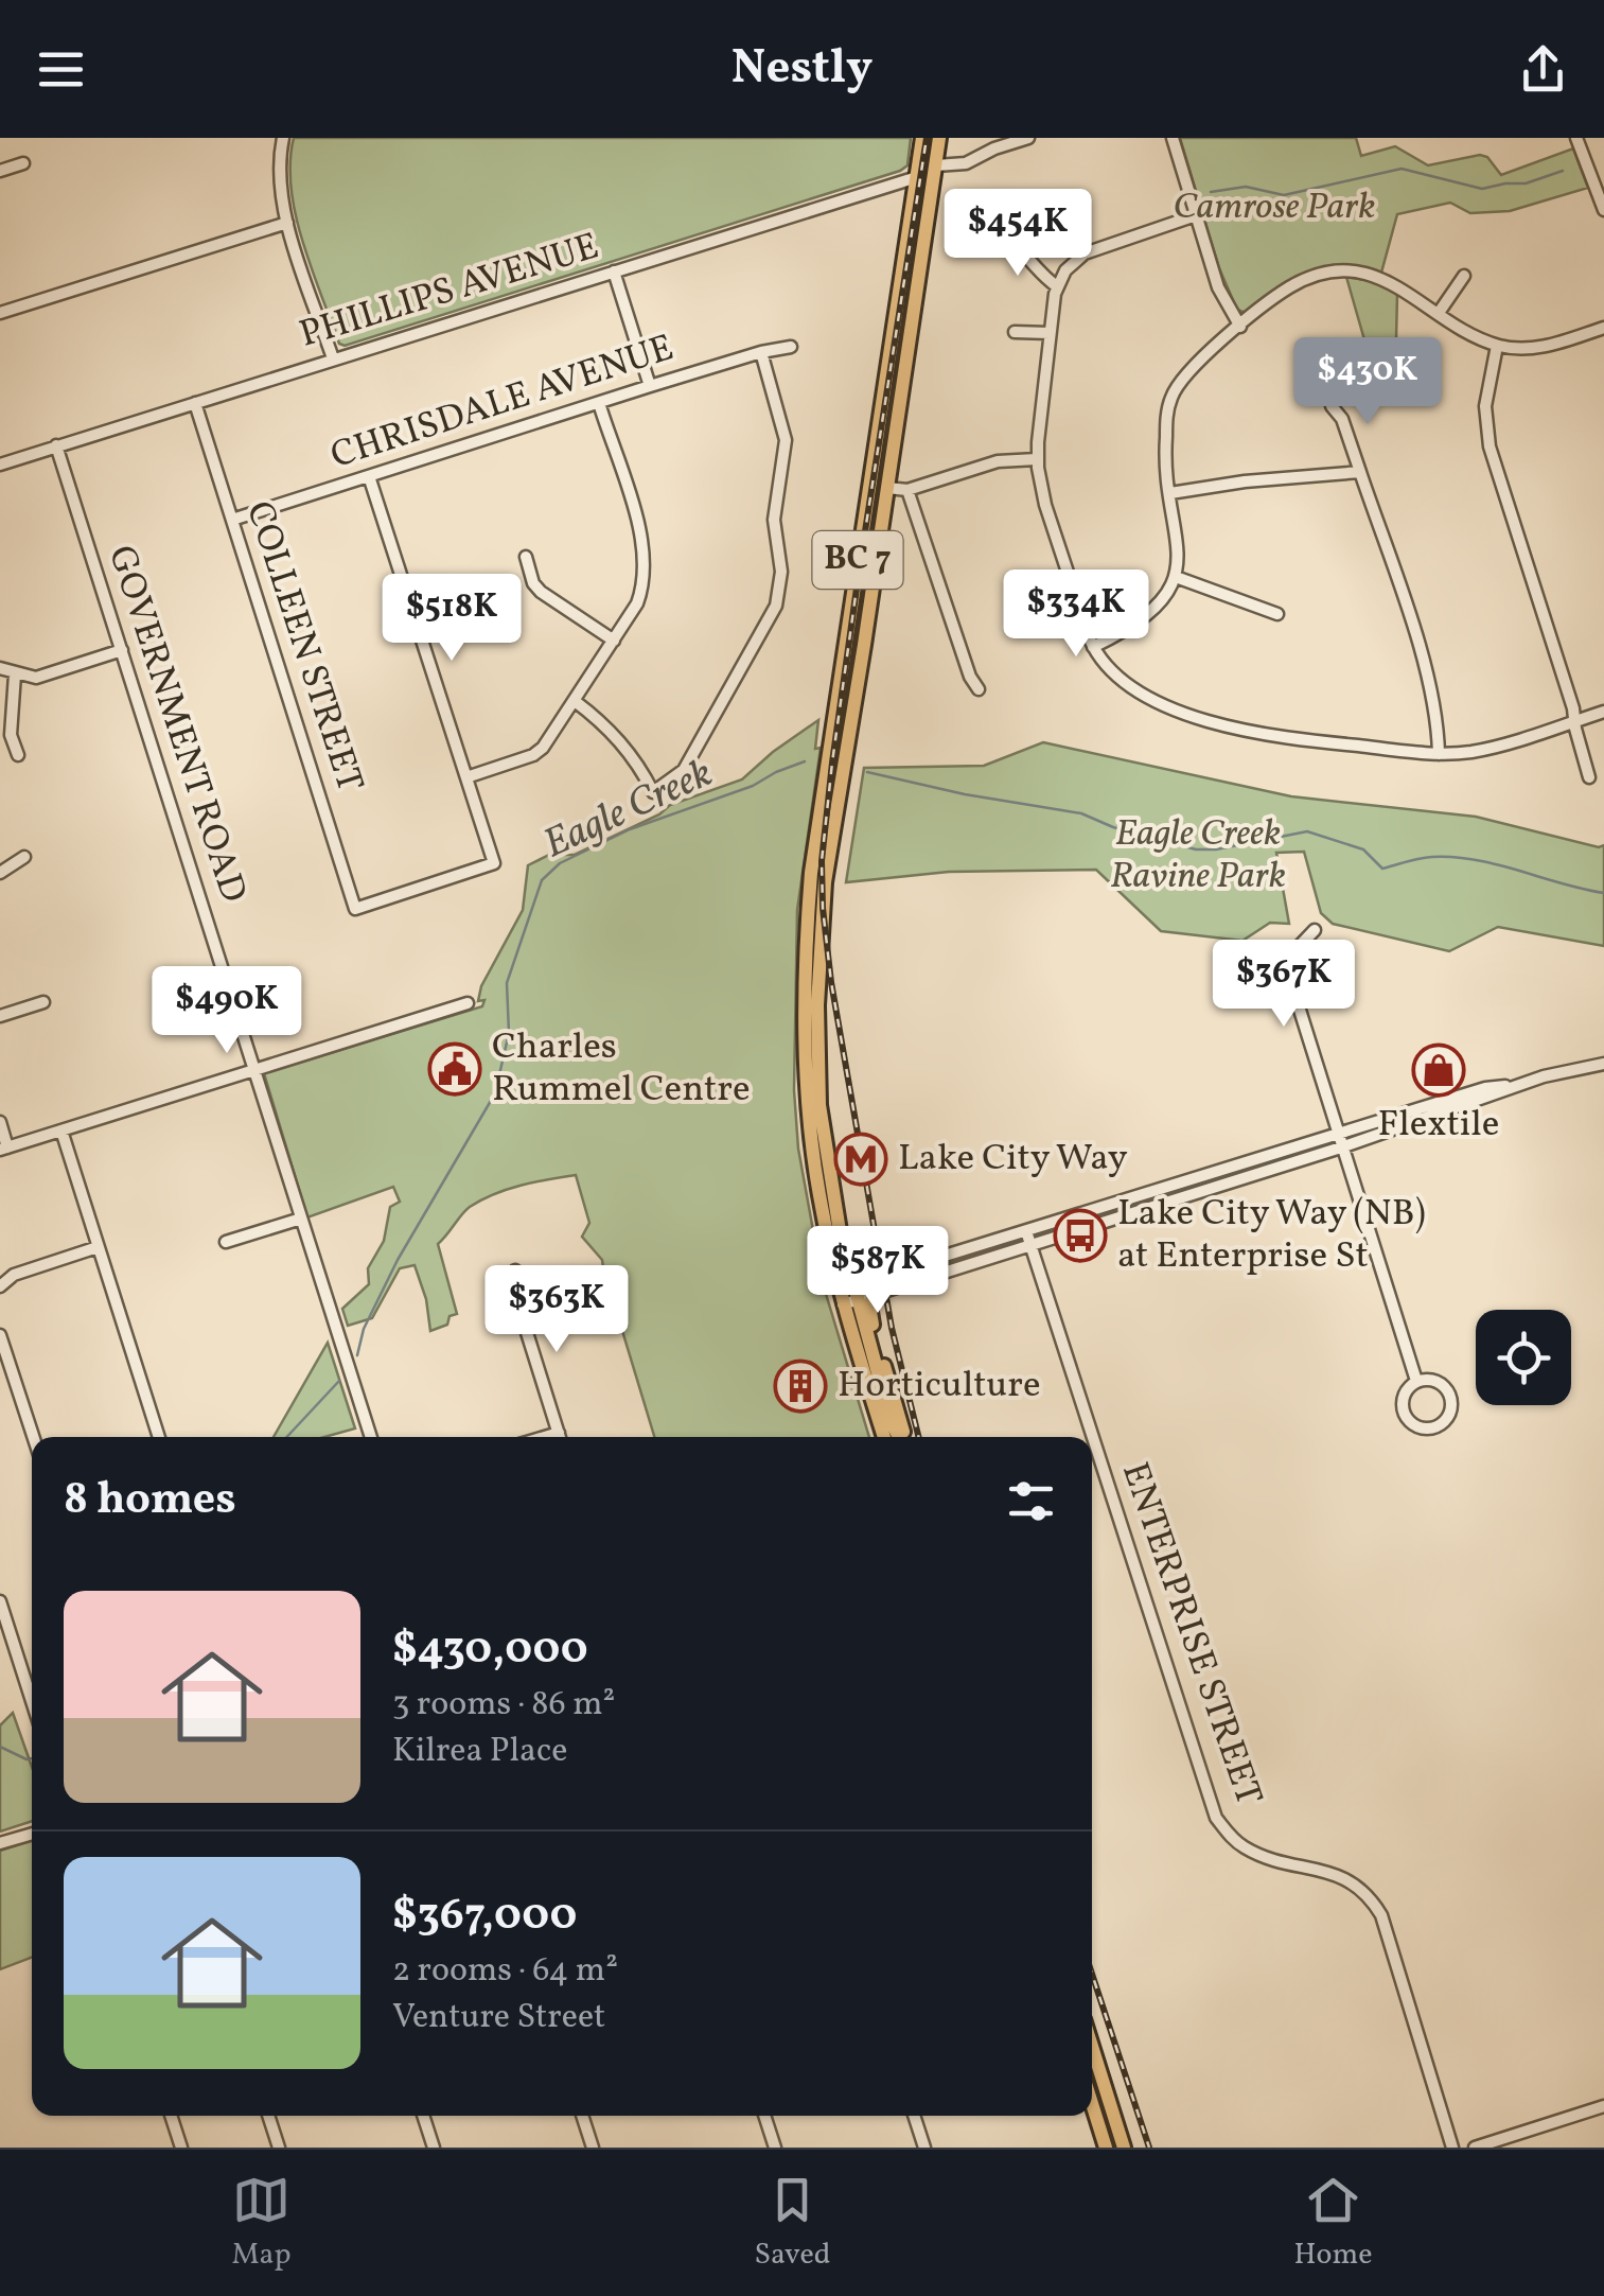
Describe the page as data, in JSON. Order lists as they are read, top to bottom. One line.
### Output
{"streets":{"main road":["BC 7"],"street":["PHILLIPS AVENUE","CHRISDALE AVENUE","COLLEEN STREET","GOVERNMENT ROAD","ENTERPRISE STREET"]},"crossings":[["PHILLIPS AVENUE","BC 7"],["PHILLIPS AVENUE","COLLEEN STREET"],["PHILLIPS AVENUE","GOVERNMENT ROAD"],["CHRISDALE AVENUE","COLLEEN STREET"]],"water":["Eagle Creek"],"parks":["Camrose Park","Eagle Creek Ravine Park"],"places":{"public building":["Charles Rummel Centre"],"shop":["Flextile"],"metro station":["Lake City Way"],"bus stop":["Lake City Way (NB) at Enterprise St"],"building":["Horticulture"]},"page":{"header":"Nestly","price":["$454K","$430K","$334K","$518K","$367K","$490K","$587K","$363K"],"heading":"8 homes","list":[{"name":"$430,000","note":"3 rooms · 86 m² · Kilrea Place"},{"name":"$367,000","note":"2 rooms · 64 m² · Venture Street"}],"tabs":["Map","Saved","Home"]}}
